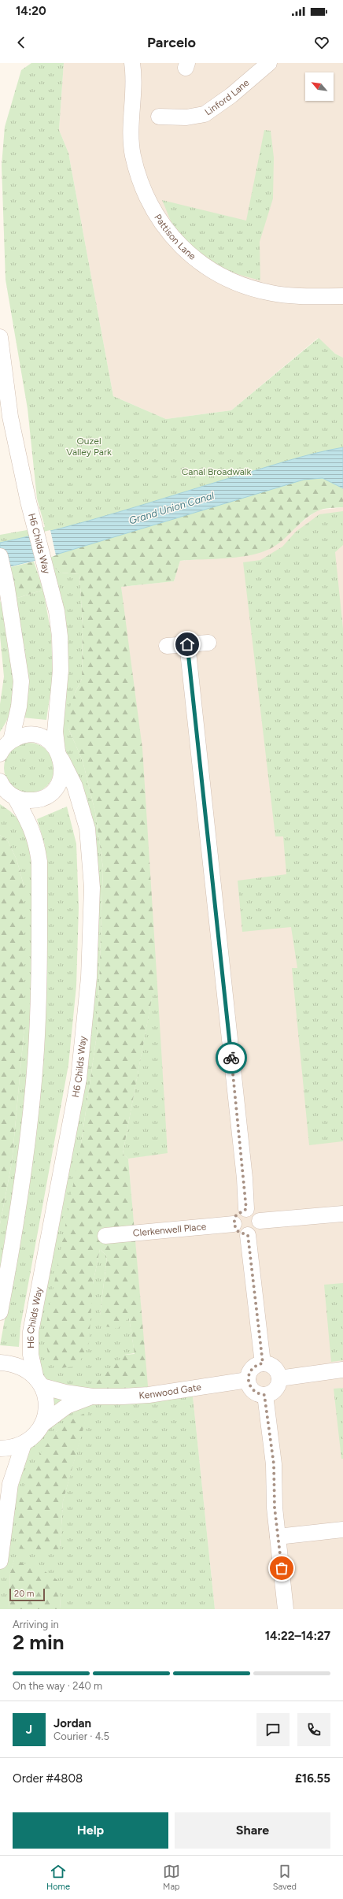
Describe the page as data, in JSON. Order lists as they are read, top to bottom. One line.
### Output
{"streets":{"street":["Linford Lane","Pattison Lane","H6 Childs Way","Clerkenwell Place","Kenwood Gate"]},"crossings":[["H6 Childs Way","Kenwood Gate"]],"water":["Grand Union Canal"],"parks":["Ouzel Valley Park","Canal Broadwalk"],"scale_bar":"20 m","north":"top left","page":{"status":"14:20","header":"Parcelo","scale":"20 m","heading":["2 min","Arriving in","14:22–14:27"],"panel":["Jordan","Courier · 4.5","Order #4808","£16.55"],"bar":"On the way · 240 m","round":"J","buttons":["Help","Share"],"tabs":["Home","Map","Saved"]}}
